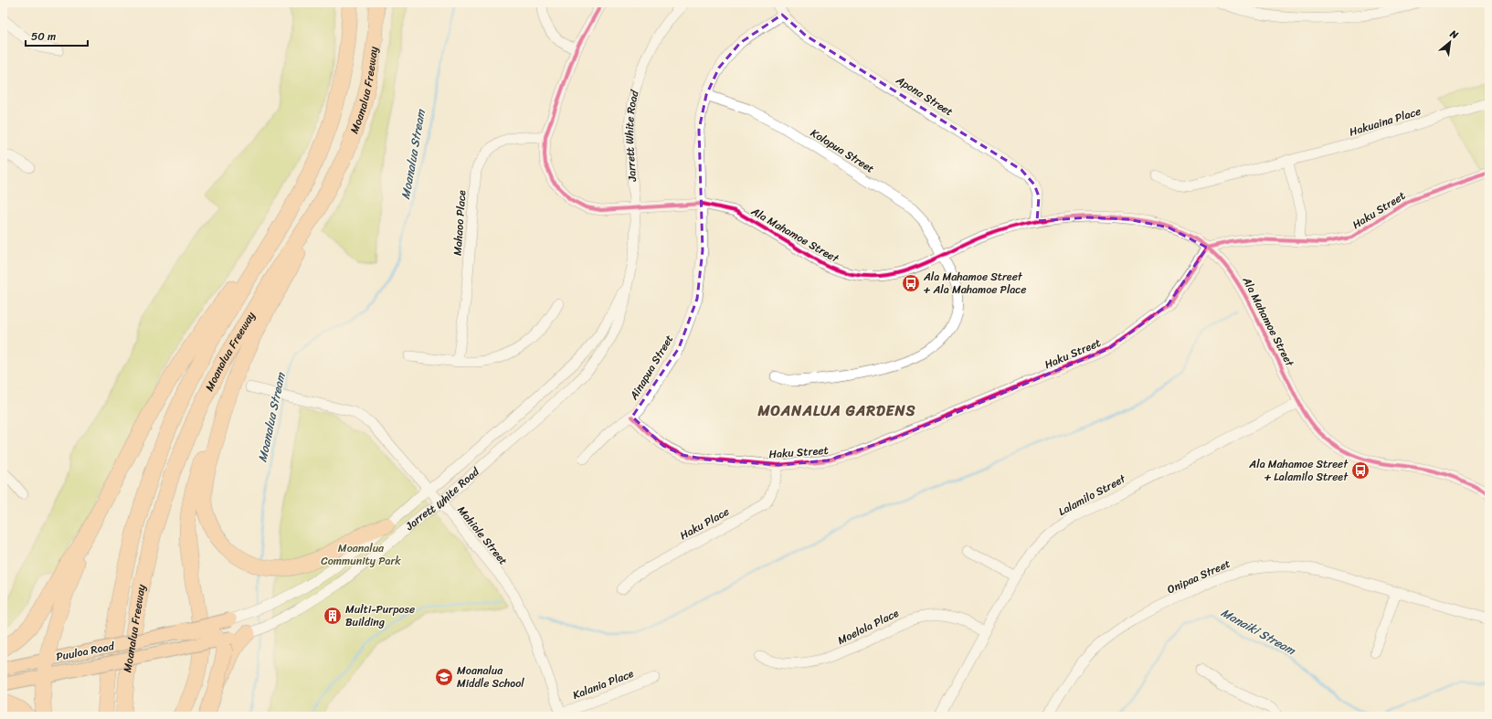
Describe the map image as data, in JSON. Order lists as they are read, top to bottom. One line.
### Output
{"streets":{"highway":["Moanalua Freeway"],"main road":["Jarrett White Road","Puuloa Road"],"street":["Apona Street","Hakuaina Place","Kolopua Street","Haku Street","Mahaoo Place","Ala Mahamoe Street","Ainapua Street","Lalamilo Street","Haku Place","Mahiole Street","Onipaa Street","Moelola Place","Kalania Place"]},"crossings":[["Apona Street","Ala Mahamoe Street"],["Apona Street","Ainapua Street"],["Jarrett White Road","Ala Mahamoe Street"],["Jarrett White Road","Mahiole Street"],["Jarrett White Road","Puuloa Road"],["Kolopua Street","Ala Mahamoe Street"],["Kolopua Street","Ainapua Street"],["Haku Street","Ala Mahamoe Street"],["Haku Street","Ainapua Street"],["Haku Street","Haku Place"],["Mahaoo Place","Ala Mahamoe Street"],["Ala Mahamoe Street","Ainapua Street"],["Ala Mahamoe Street","Lalamilo Street"],["Lalamilo Street","Moelola Place"],["Mahiole Street","Kalania Place"]],"districts":["MOANALUA GARDENS"],"water":["Moanalua Stream","Manaiki Stream"],"parks":["Moanalua Community Park"],"places":{"bus stop":["Ala Mahamoe Street + Ala Mahamoe Place","Ala Mahamoe Street + Lalamilo Street"],"building":["Multi-Purpose Building"],"school or university":["Moanalua Middle School"]},"scale_bar":"50 m","north":"top right"}
